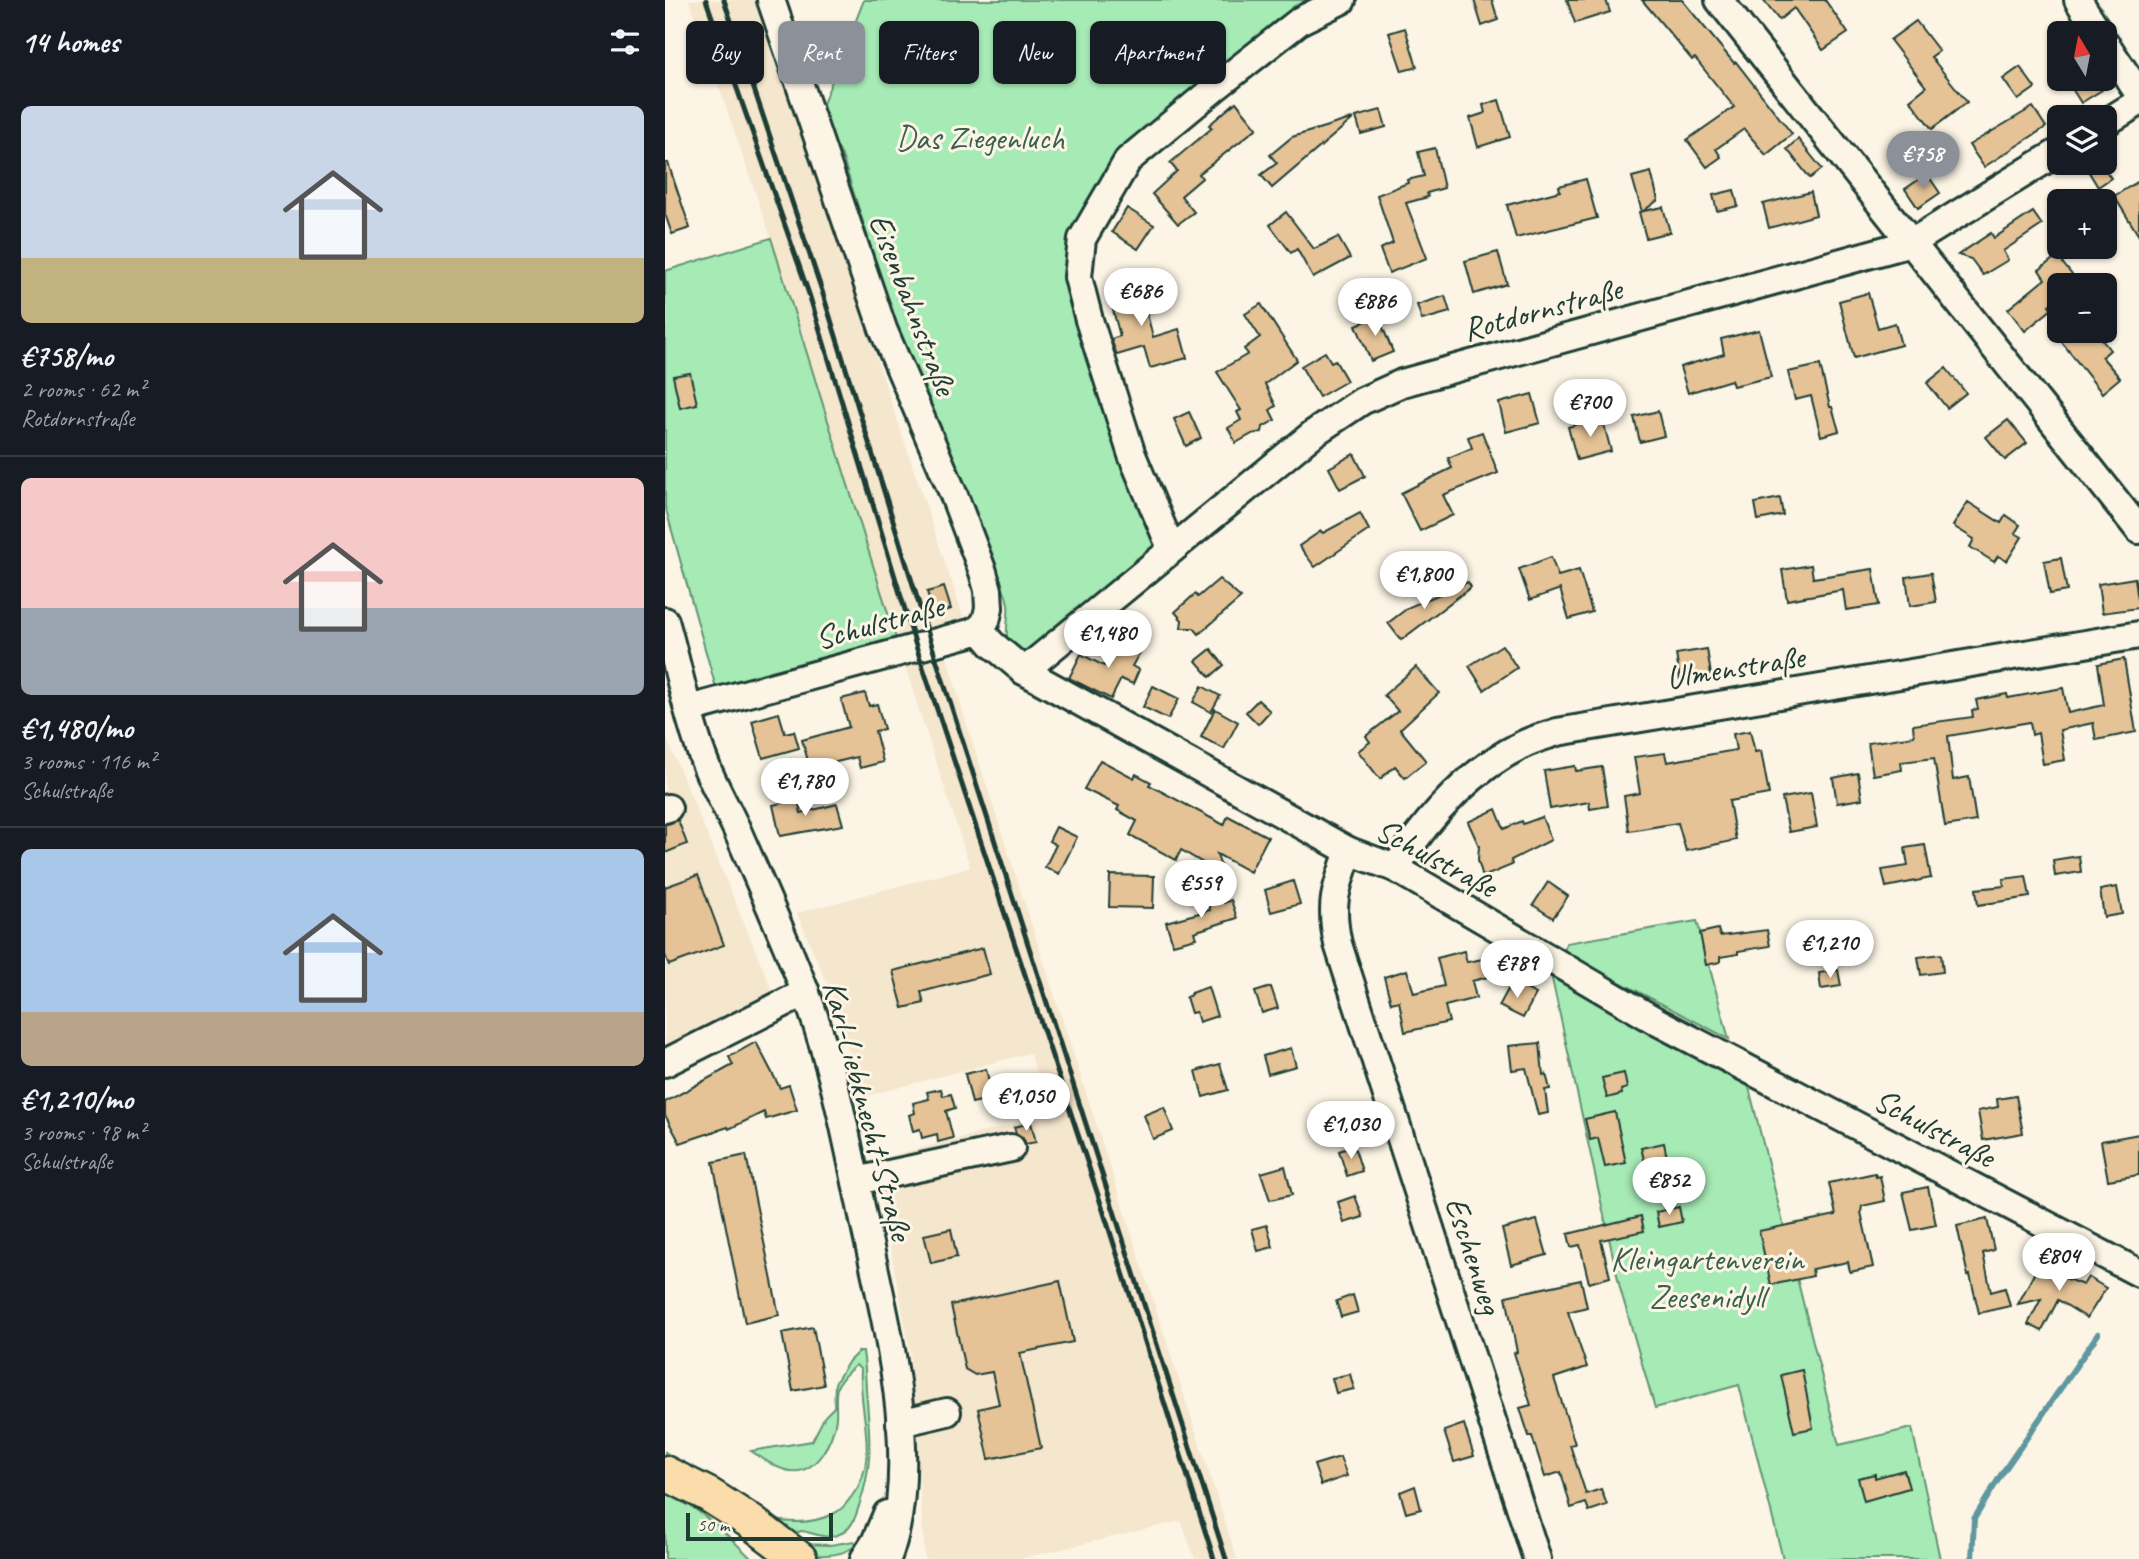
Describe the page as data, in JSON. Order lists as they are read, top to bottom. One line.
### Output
{"streets":{"street":["Eisenbahnstraße","Rotdornstraße","Schulstraße","Ulmenstraße","Karl-Liebknecht-Straße","Eschenweg"]},"crossings":[["Eisenbahnstraße","Schulstraße"],["Rotdornstraße","Schulstraße"],["Schulstraße","Ulmenstraße"],["Schulstraße","Karl-Liebknecht-Straße"],["Schulstraße","Eschenweg"]],"parks":["Das Ziegenluch","Kleingartenverein Zeesenidyll"],"scale_bar":"50 m","north":"top","page":{"heading":"14 homes","map_buttons":["+","−"],"chip":["Buy","Rent","Filters","New","Apartment"],"list":[{"name":"€758/mo","note":"2 rooms · 62 m² · Rotdornstraße"},{"name":"€1,480/mo","note":"3 rooms · 116 m² · Schulstraße"},{"name":"€1,210/mo","note":"3 rooms · 98 m² · Schulstraße"}],"price":["€758","€686","€886","€700","€1,800","€1,480","€1,780","€559","€1,210","€789","€1,050","€1,030","€852","€804"],"scale":"50 m"}}
